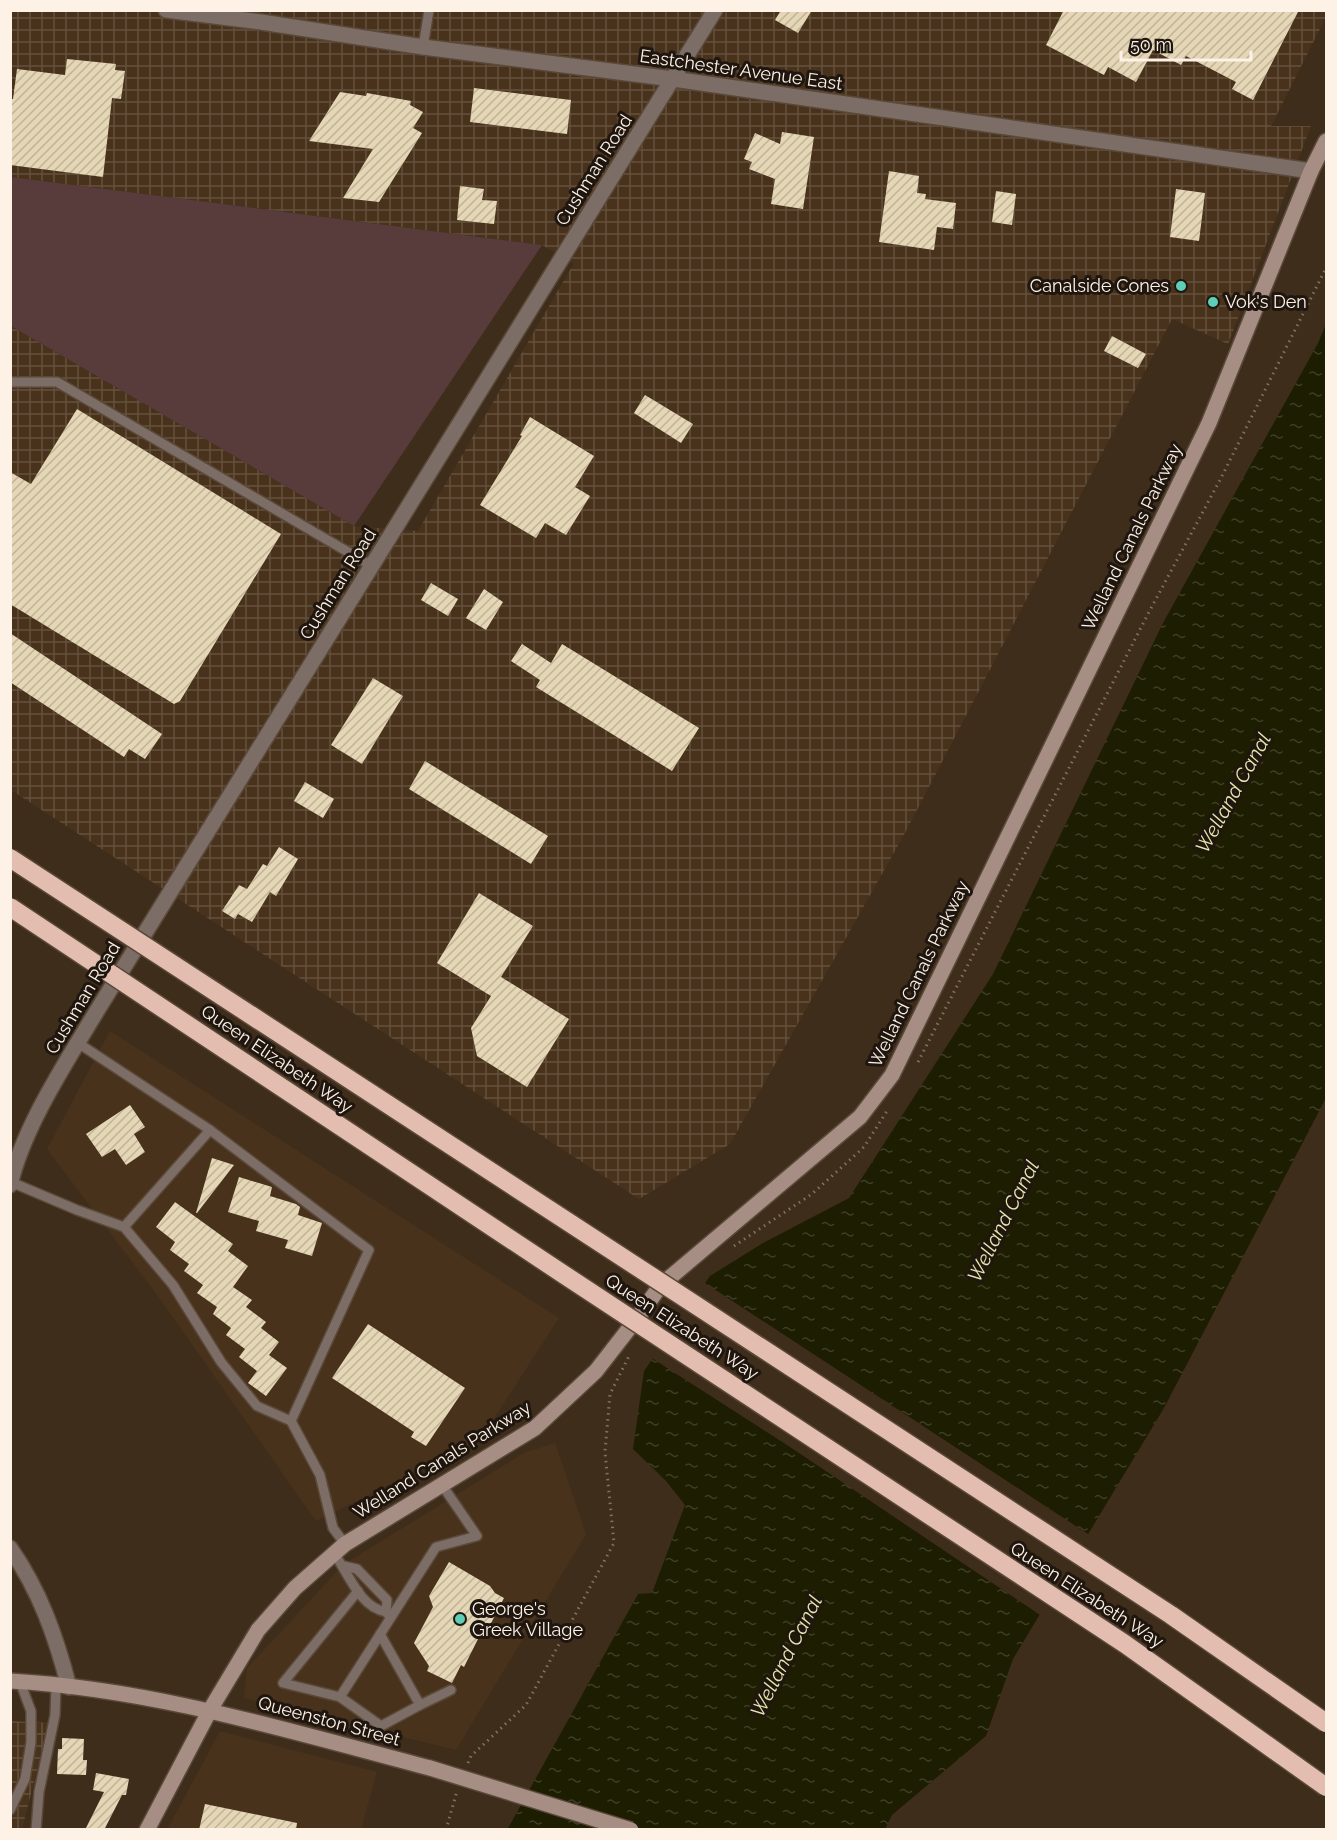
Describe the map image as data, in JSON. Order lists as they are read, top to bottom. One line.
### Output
{"streets":{"highway":["Queen Elizabeth Way"],"main road":["Welland Canals Parkway","Queenston Street"],"street":["Eastchester Avenue East","Cushman Road"]},"crossings":[["Eastchester Avenue East","Cushman Road"],["Eastchester Avenue East","Welland Canals Parkway"],["Welland Canals Parkway","Queenston Street"]],"water":["Welland Canal"],"places":["Canalside Cones","Vok's Den","George's Greek Village"],"scale_bar":"50 m"}
